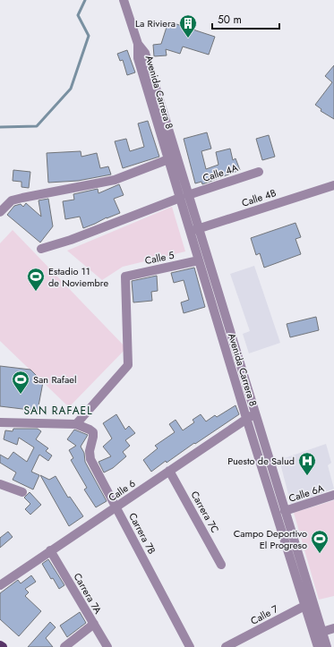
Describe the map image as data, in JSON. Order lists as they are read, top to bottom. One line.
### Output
{"streets":{"street":["Avenida Carrera 8","Calle 4A","Calle 4B","Calle 5","Calle 6","Calle 6A","Carrera 7C","Carrera 7B","Carrera 7A","Calle 7"]},"crossings":[["Avenida Carrera 8","Calle 4A"],["Avenida Carrera 8","Calle 4B"],["Avenida Carrera 8","Calle 5"],["Avenida Carrera 8","Calle 6"],["Avenida Carrera 8","Calle 6A"],["Avenida Carrera 8","Calle 7"],["Calle 5","Carrera 7B"],["Calle 6","Carrera 7C"],["Calle 6","Carrera 7B"],["Calle 6","Carrera 7A"]],"districts":["SAN RAFAEL"],"places":{"building":["La Riviera"],"sports":["Estadio 11 de Noviembre","San Rafael","Campo Deportivo El Progreso"],"hospital":["Puesto de Salud"]},"scale_bar":"50 m"}
